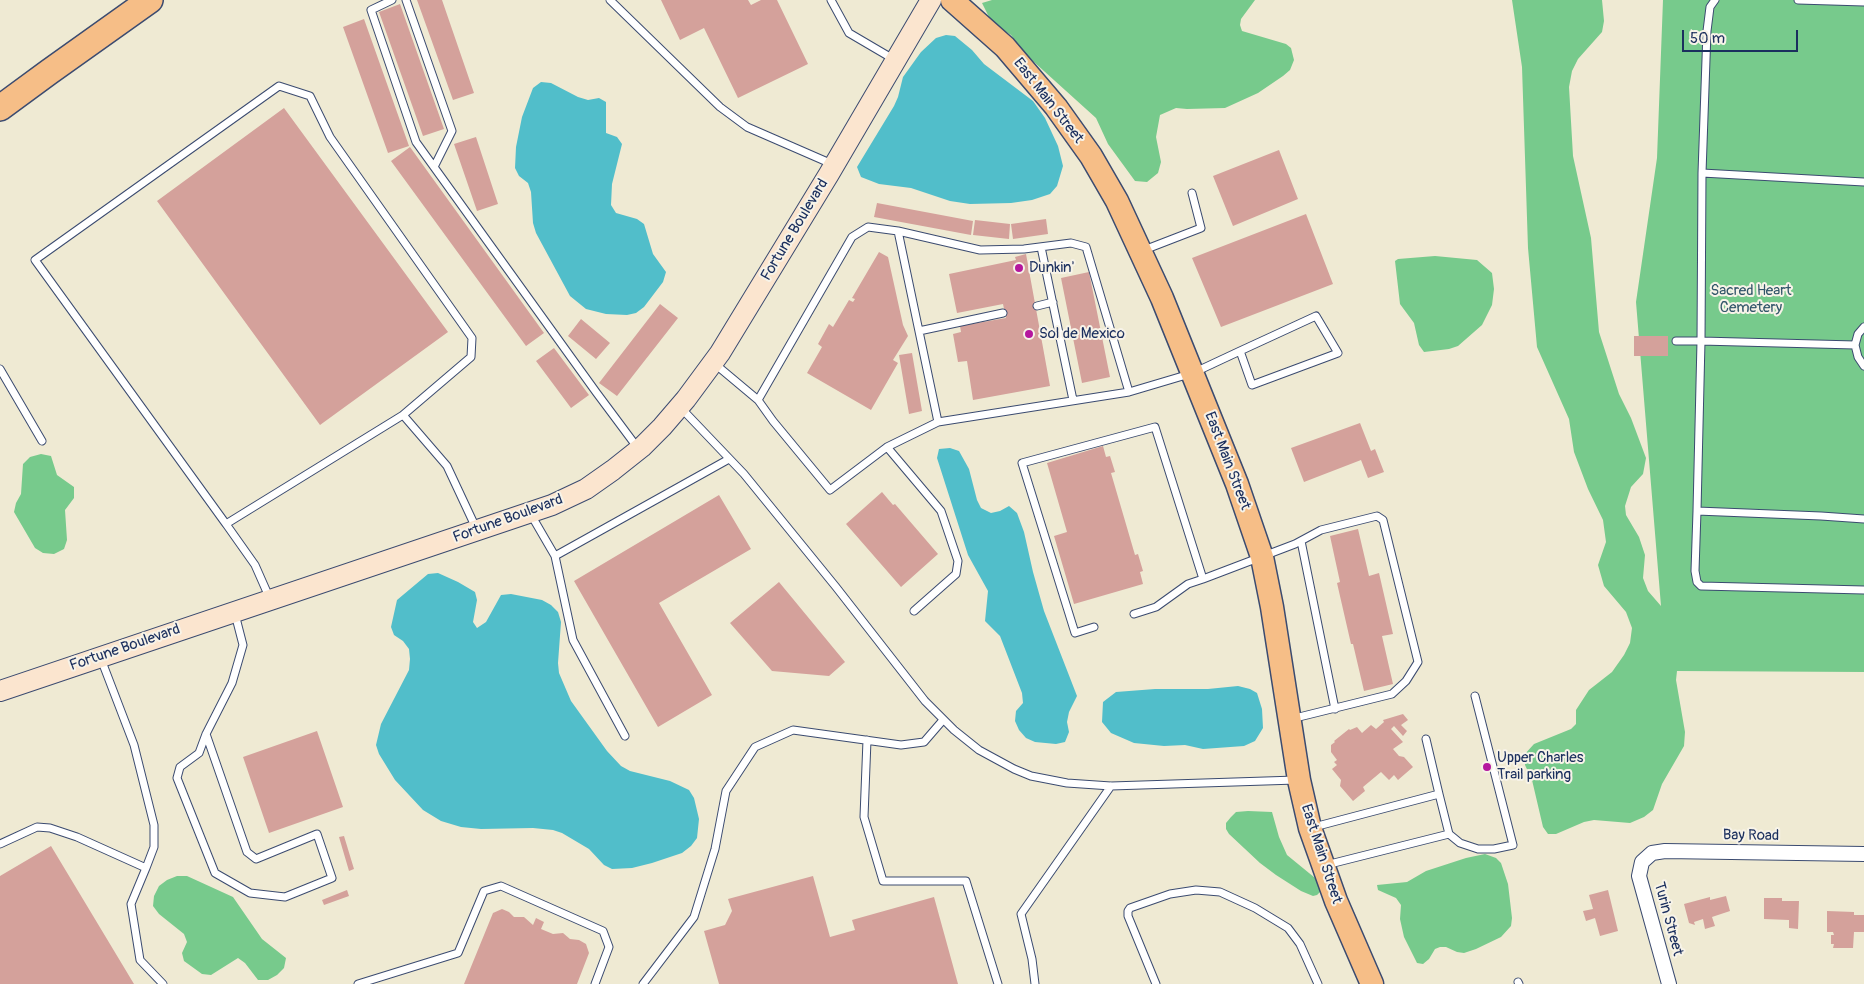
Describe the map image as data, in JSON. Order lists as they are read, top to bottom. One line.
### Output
{"streets":{"main road":["East Main Street","Fortune Boulevard"],"street":["Bay Road","Turin Street"]},"crossings":[["Bay Road","Turin Street"]],"parks":["Sacred Heart Cemetery"],"places":["Dunkin'","Sol de Mexico","Upper Charles Trail parking"],"scale_bar":"50 m"}
